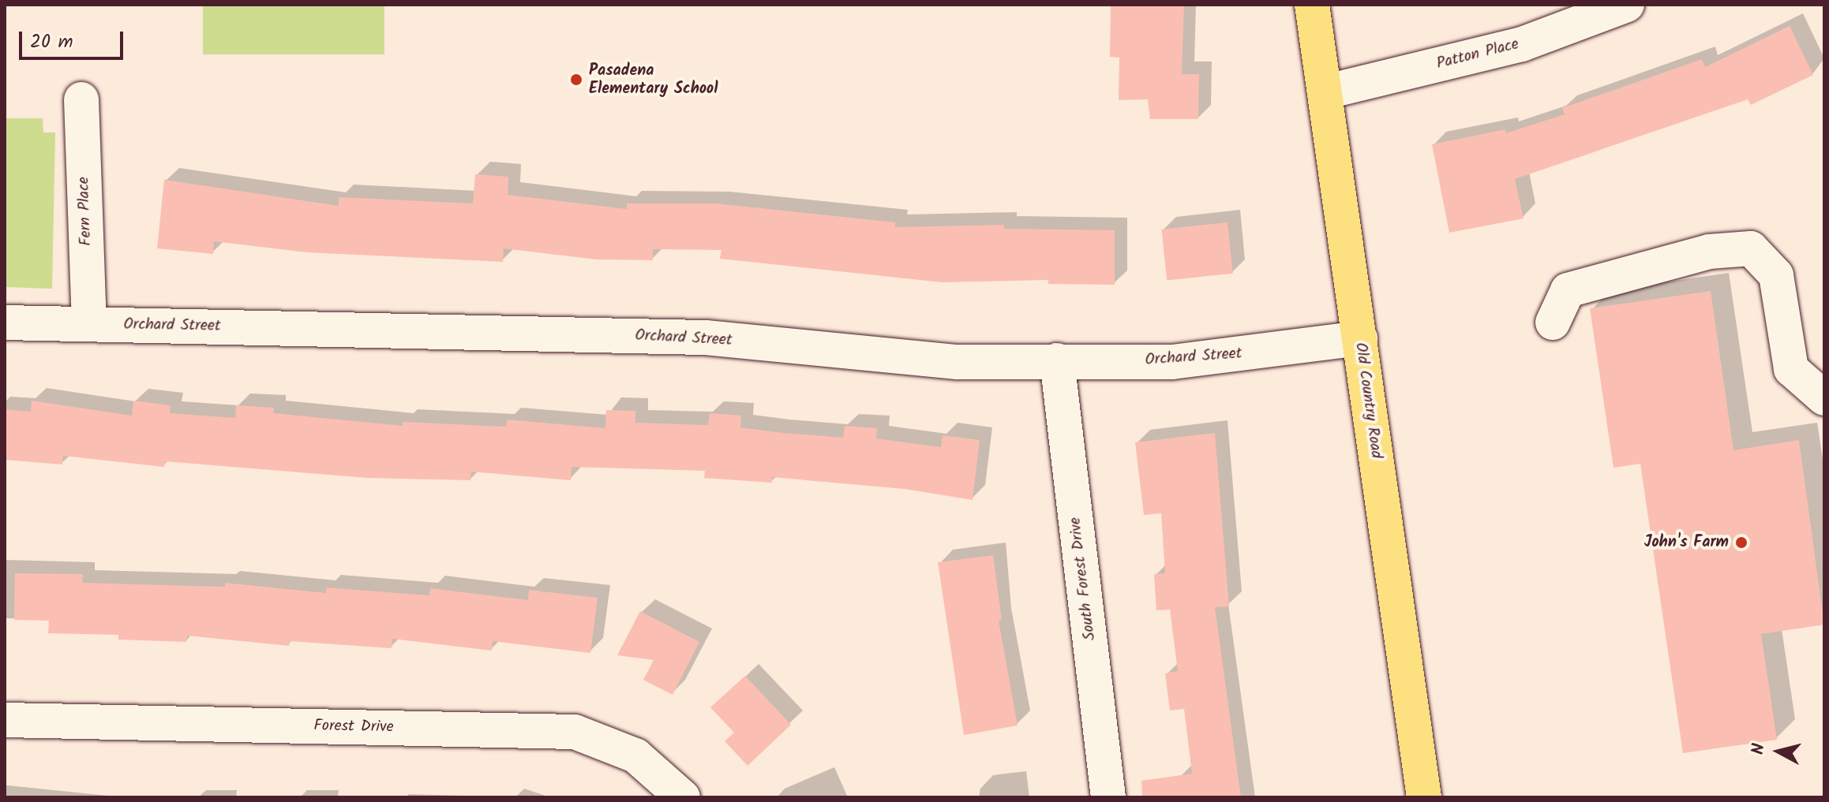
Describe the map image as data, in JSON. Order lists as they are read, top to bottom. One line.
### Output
{"streets":{"main road":["Old Country Road"],"street":["Patton Place","Fern Place","Orchard Street","South Forest Drive","Forest Drive"]},"crossings":[["Patton Place","Old Country Road"],["Fern Place","Orchard Street"],["Orchard Street","Old Country Road"],["Orchard Street","South Forest Drive"]],"places":["Pasadena Elementary School","John's Farm"],"scale_bar":"20 m","north":"left"}
